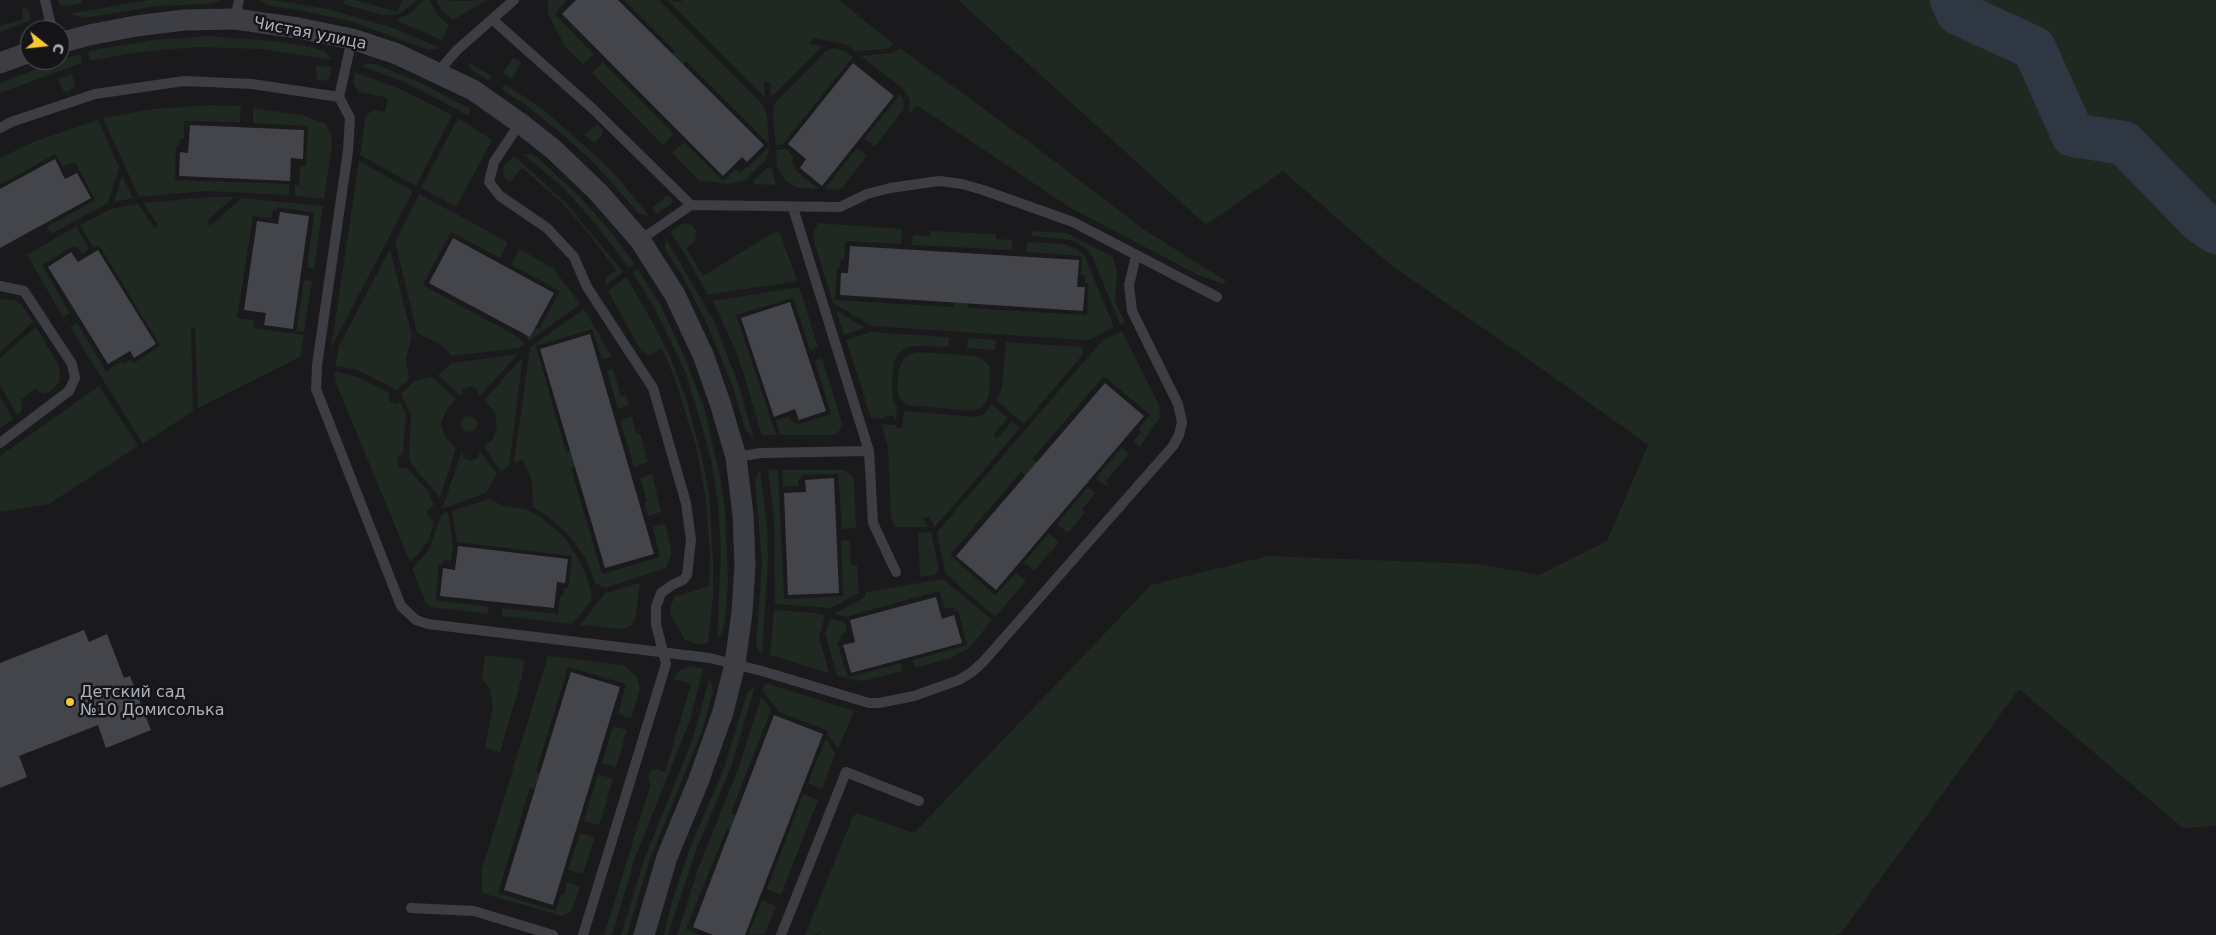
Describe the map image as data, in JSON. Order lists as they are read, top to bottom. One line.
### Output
{"streets":{"street":["Чистая улица"]},"places":["Детский сад №10 Домисолька"],"north":"right"}
